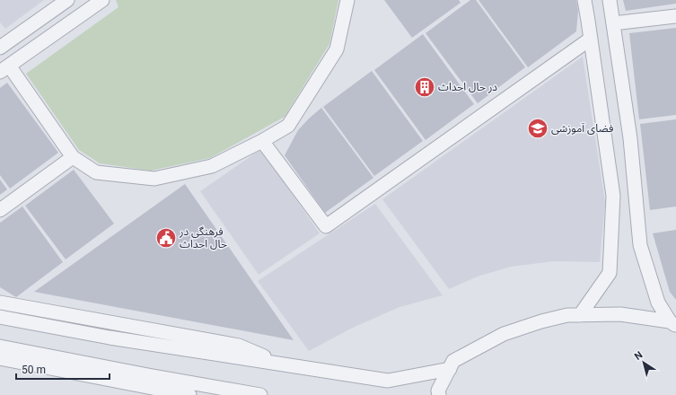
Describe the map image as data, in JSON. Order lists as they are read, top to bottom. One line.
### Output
{"places":{"building":["در حال احداث"],"school or university":["فضای آموزشی"],"public building":["فرهنگی در حال احداث"]},"scale_bar":"50 m","north":"top left"}
